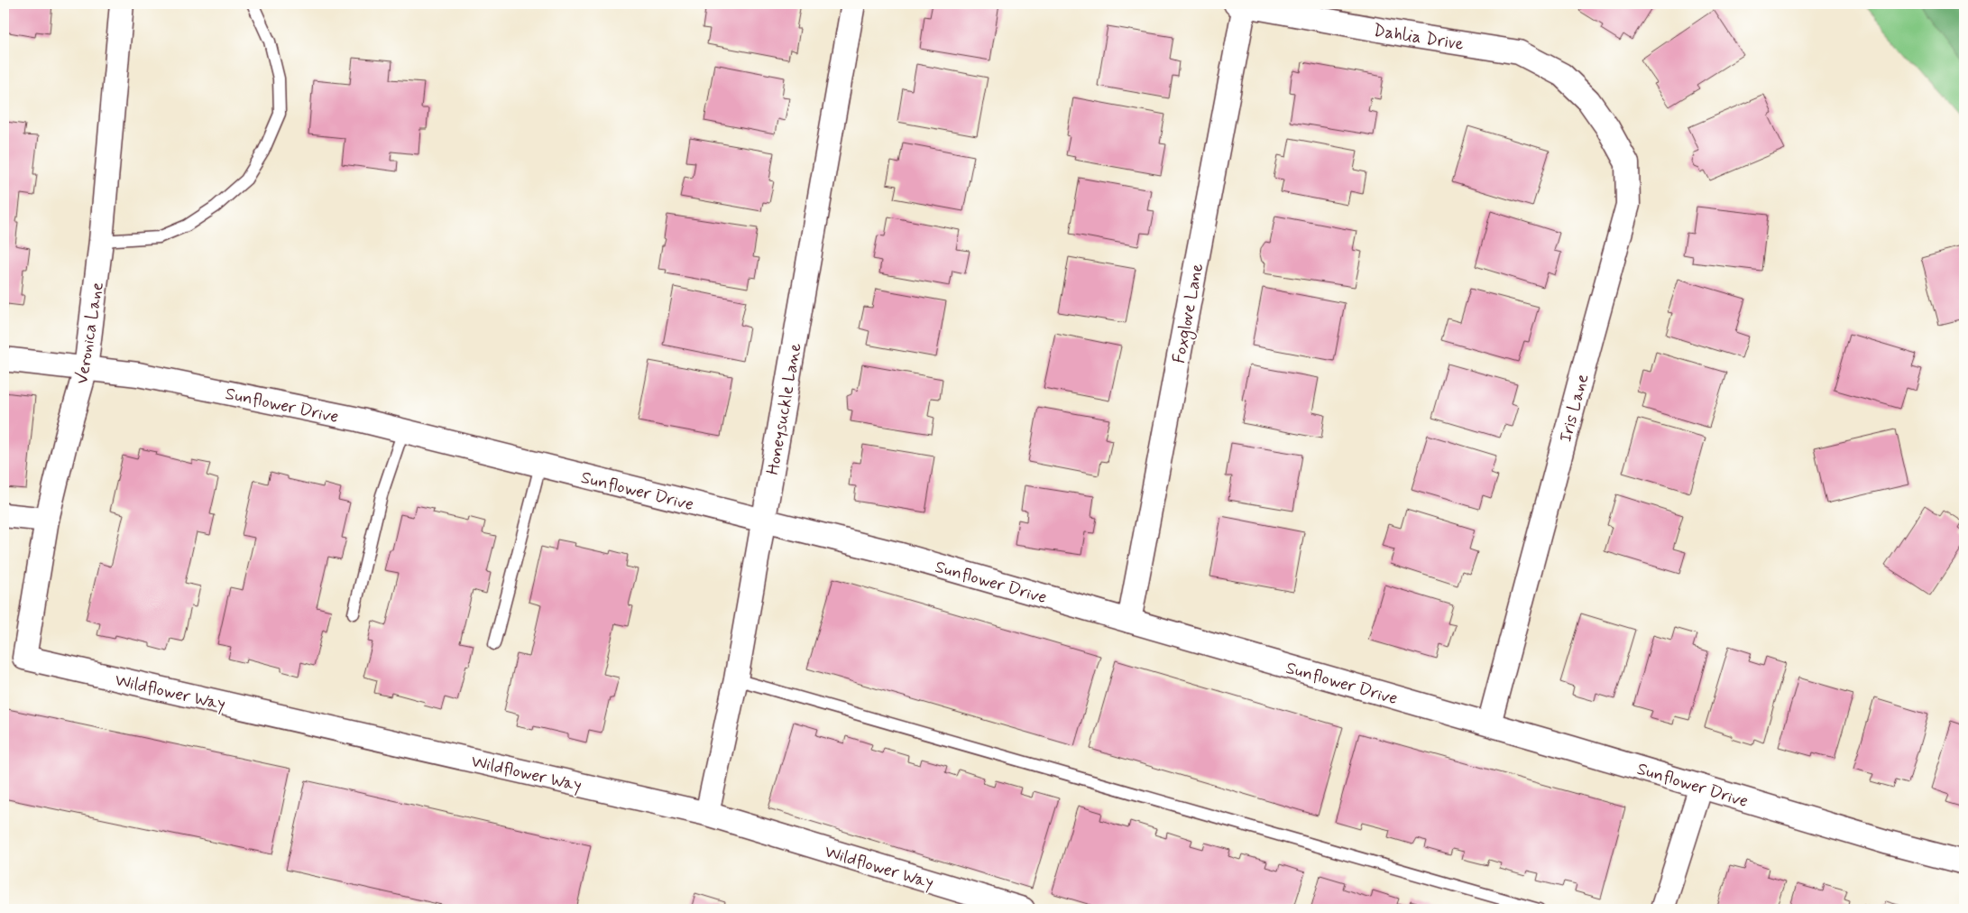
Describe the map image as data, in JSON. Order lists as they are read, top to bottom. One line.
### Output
{"streets":{"street":["Dahlia Drive","Foxglove Lane","Veronica Lane","Sunflower Drive","Iris Lane","Honeysuckle Lane","Wildflower Way"]},"crossings":[["Dahlia Drive","Foxglove Lane"],["Dahlia Drive","Iris Lane"],["Foxglove Lane","Sunflower Drive"],["Veronica Lane","Sunflower Drive"],["Veronica Lane","Wildflower Way"],["Sunflower Drive","Iris Lane"],["Sunflower Drive","Honeysuckle Lane"],["Honeysuckle Lane","Wildflower Way"]]}
